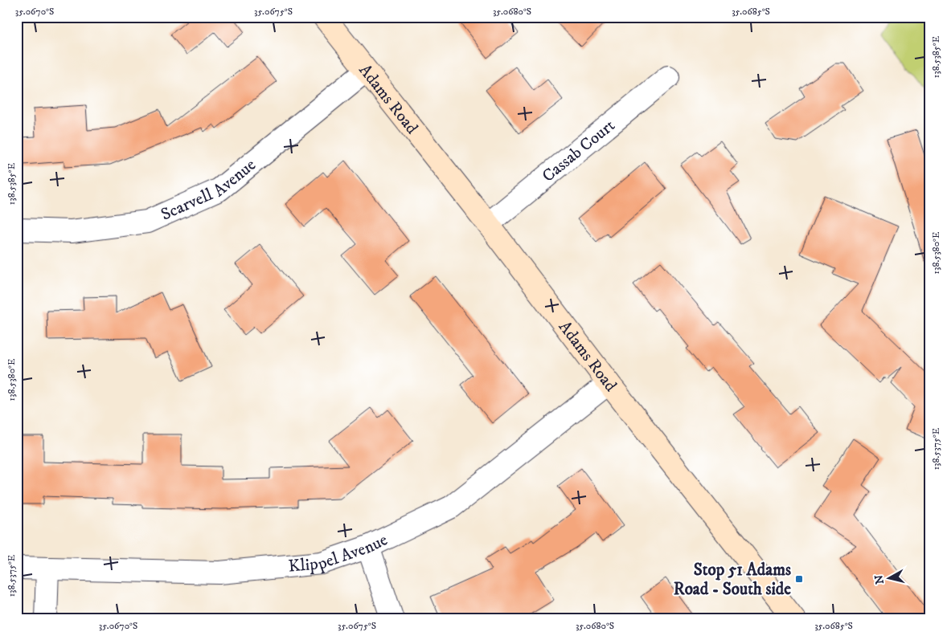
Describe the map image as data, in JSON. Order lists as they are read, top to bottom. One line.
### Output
{"streets":{"street":["Adams Road","Cassab Court","Scarvell Avenue","Klippel Avenue"]},"crossings":[["Adams Road","Cassab Court"],["Adams Road","Scarvell Avenue"],["Adams Road","Klippel Avenue"]],"places":{"transit":["Stop 51 Adams Road - South side"]},"north":"left","coordinates":["35.0670°S","35.0675°S","35.0680°S","35.0685°S","138.5385°E","138.5380°E","138.5375°E"]}
